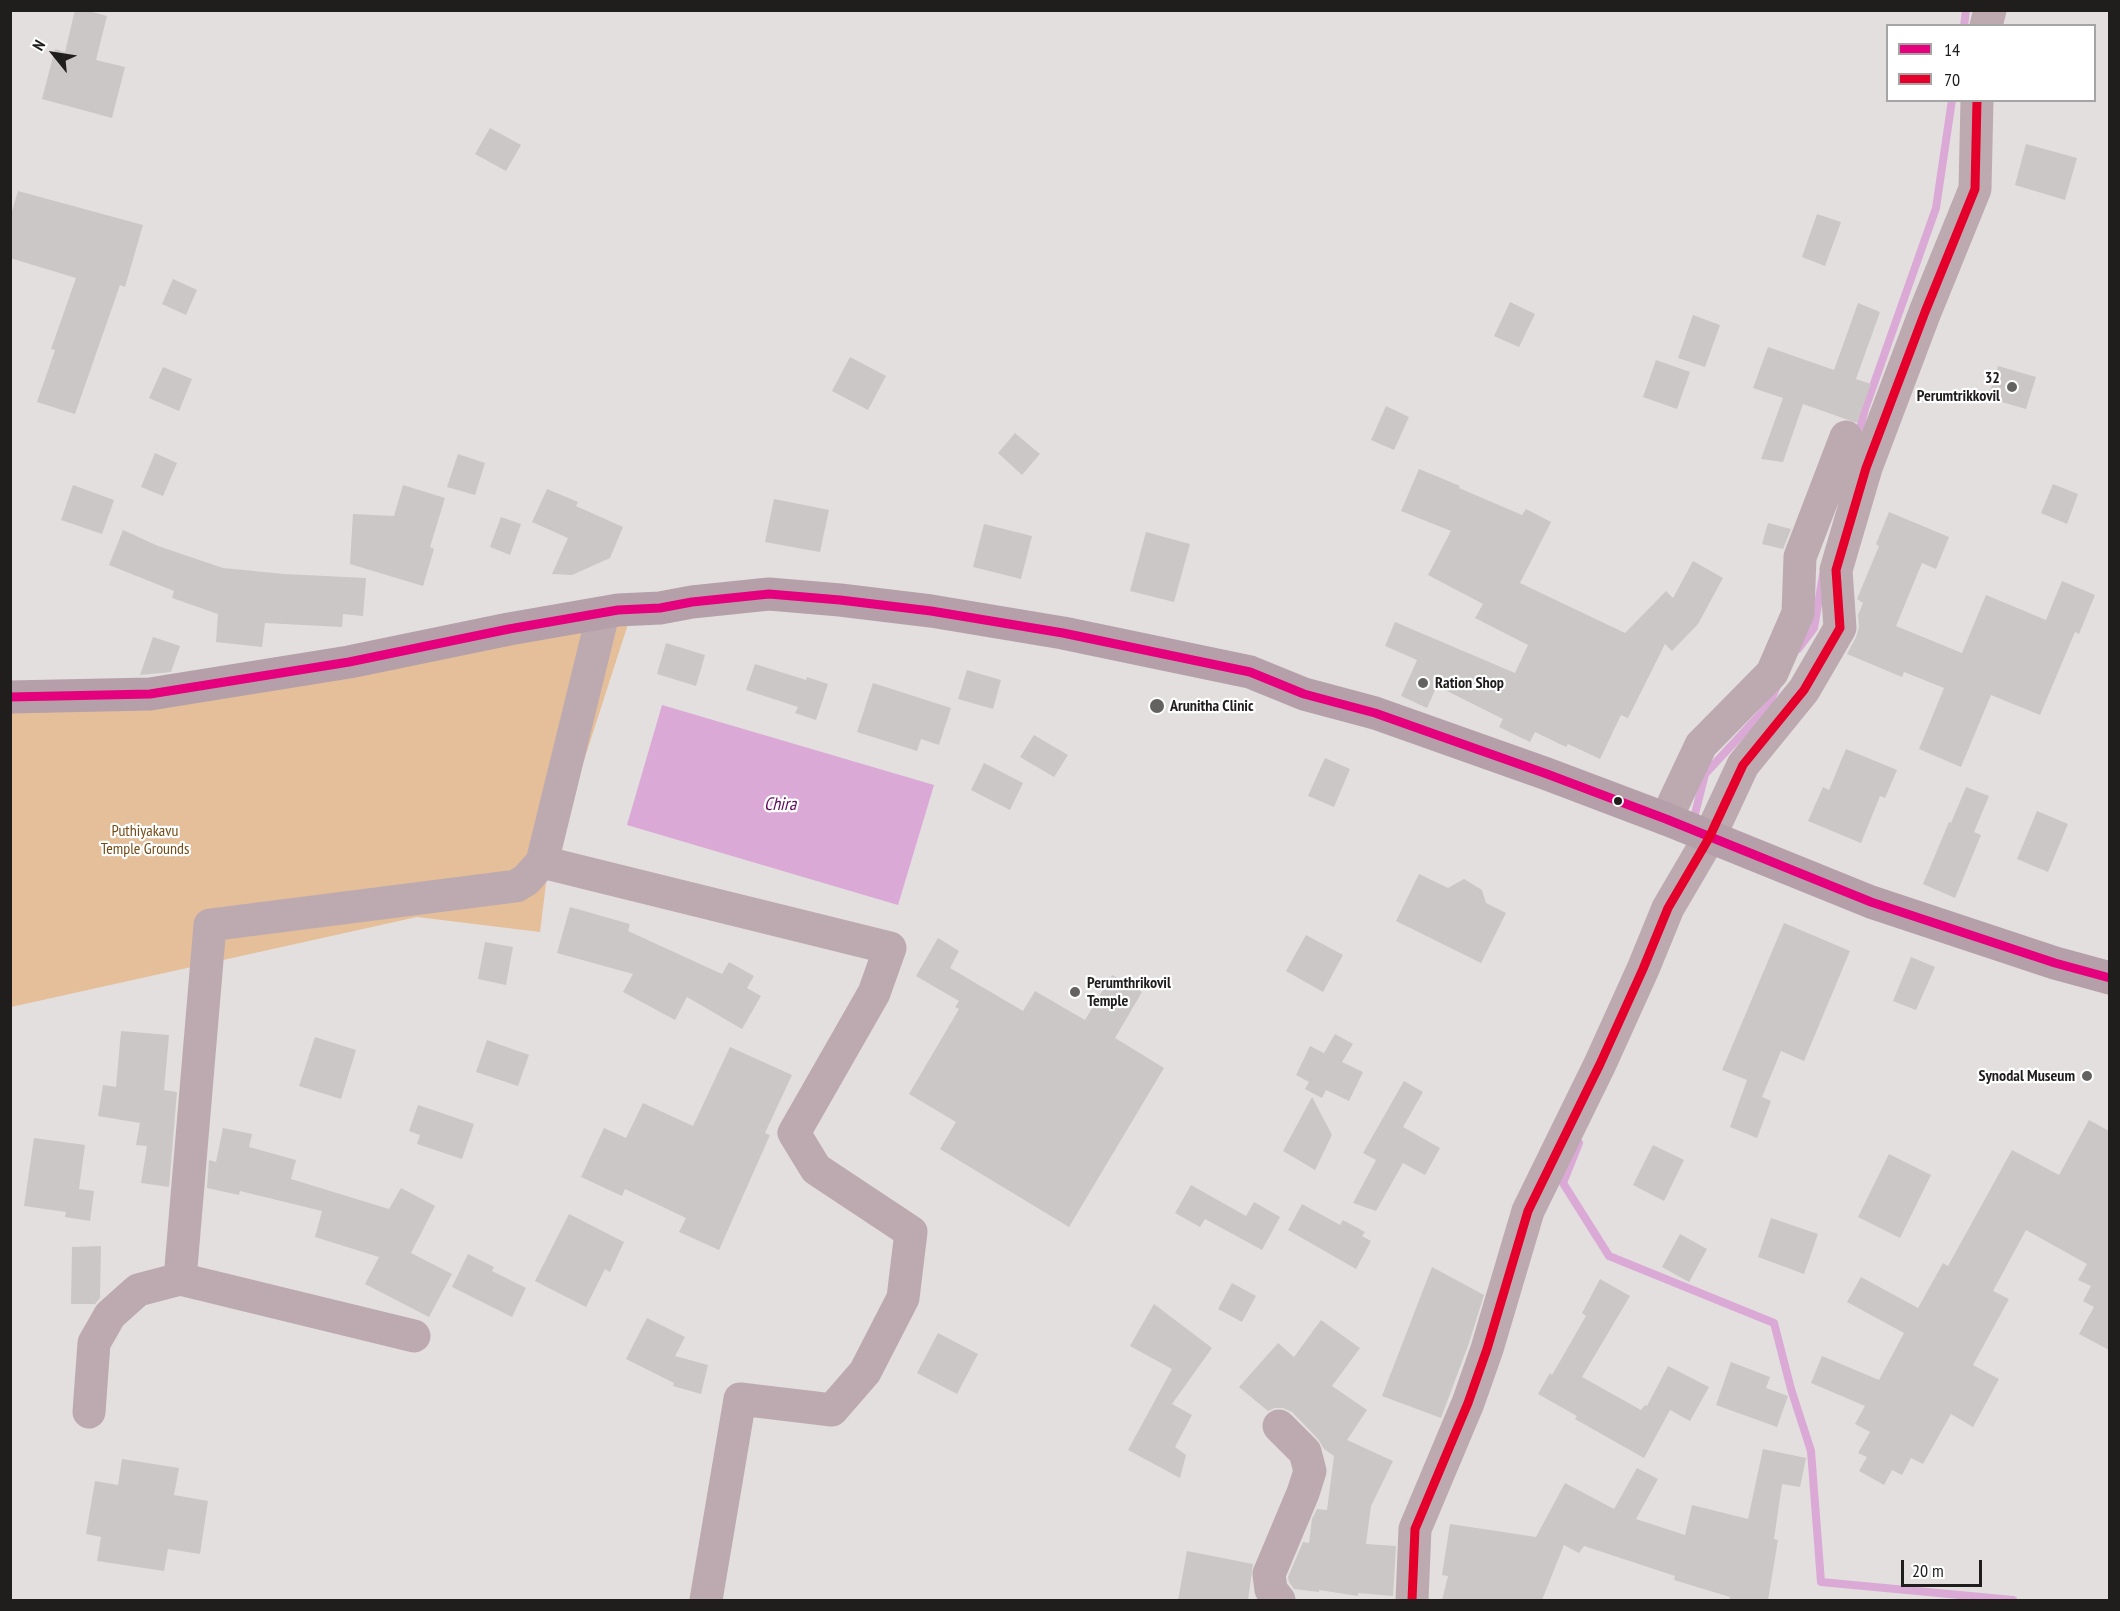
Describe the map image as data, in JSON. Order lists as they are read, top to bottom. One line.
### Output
{"water":["Chira"],"parks":["Puthiyakavu Temple Grounds"],"places":["32 Perumtrikkovil","Ration Shop","Arunitha Clinic","Perumthrikovil Temple","Synodal Museum"],"lines":["transit line 70","transit line 14"],"legend":["14","70"],"scale_bar":"20 m","north":"top left"}
